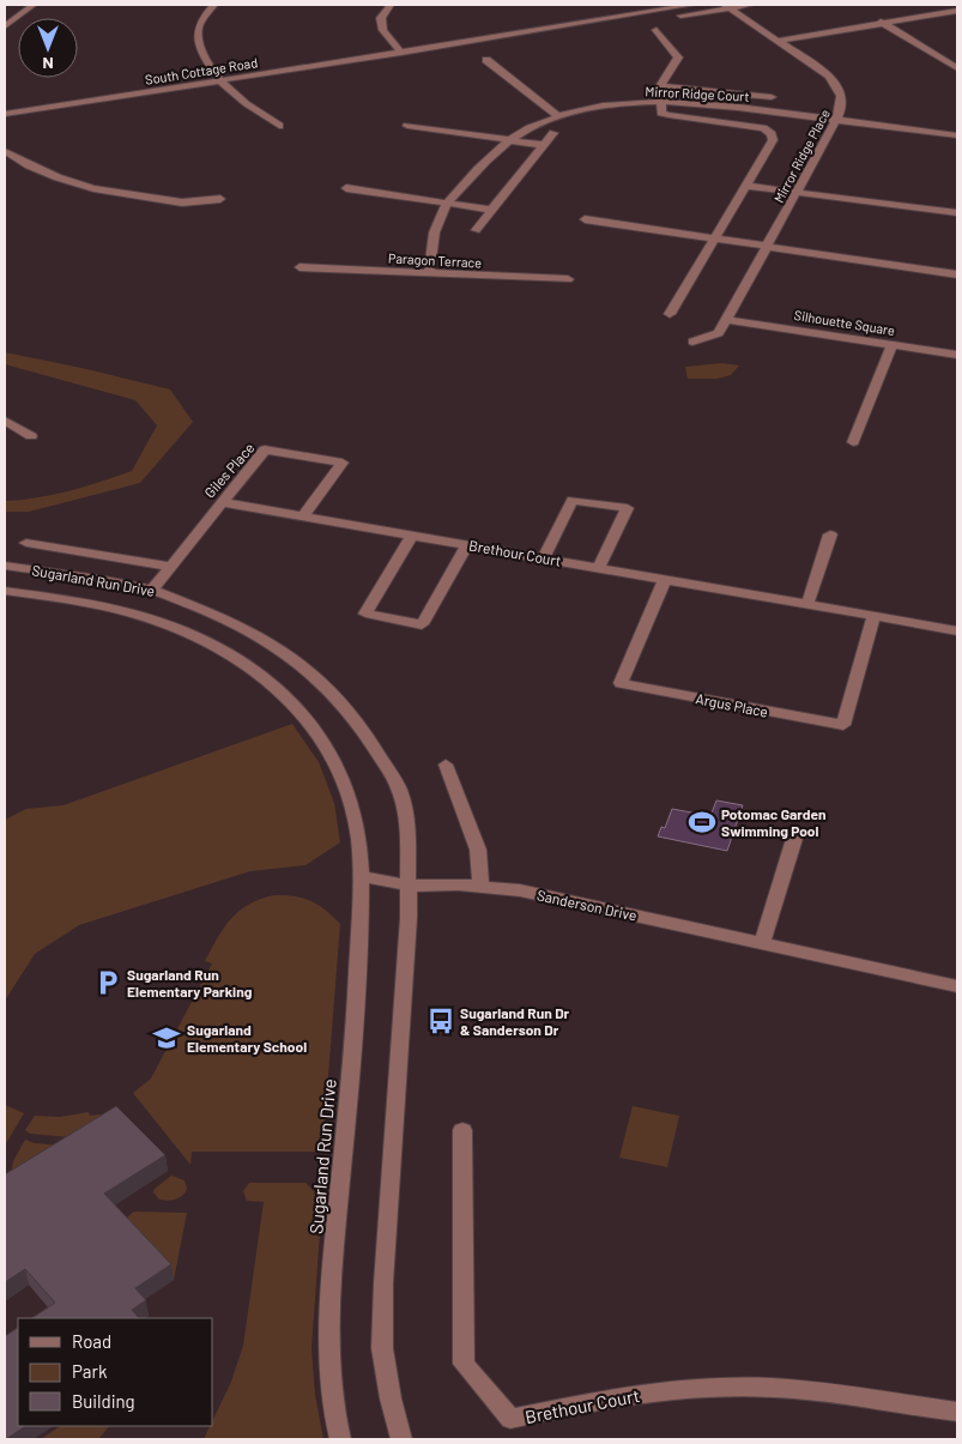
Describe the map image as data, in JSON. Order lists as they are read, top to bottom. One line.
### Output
{"streets":{"street":["South Cottage Road","Mirror Ridge Court","Mirror Ridge Place","Paragon Terrace","Silhouette Square","Giles Place","Brethour Court","Sugarland Run Drive","Argus Place","Sanderson Drive"]},"crossings":[["South Cottage Road","Mirror Ridge Place"],["Mirror Ridge Court","Mirror Ridge Place"],["Mirror Ridge Court","Paragon Terrace"],["Mirror Ridge Place","Silhouette Square"],["Giles Place","Brethour Court"],["Giles Place","Sugarland Run Drive"],["Brethour Court","Argus Place"],["Sugarland Run Drive","Sanderson Drive"]],"places":{"sports":["Potomac Garden Swimming Pool"],"parking":["Sugarland Run Elementary Parking"],"bus stop":["Sugarland Run Dr & Sanderson Dr"],"school or university":["Sugarland Elementary School"]},"legend":["Road","Park","Building"],"north":"bottom"}
